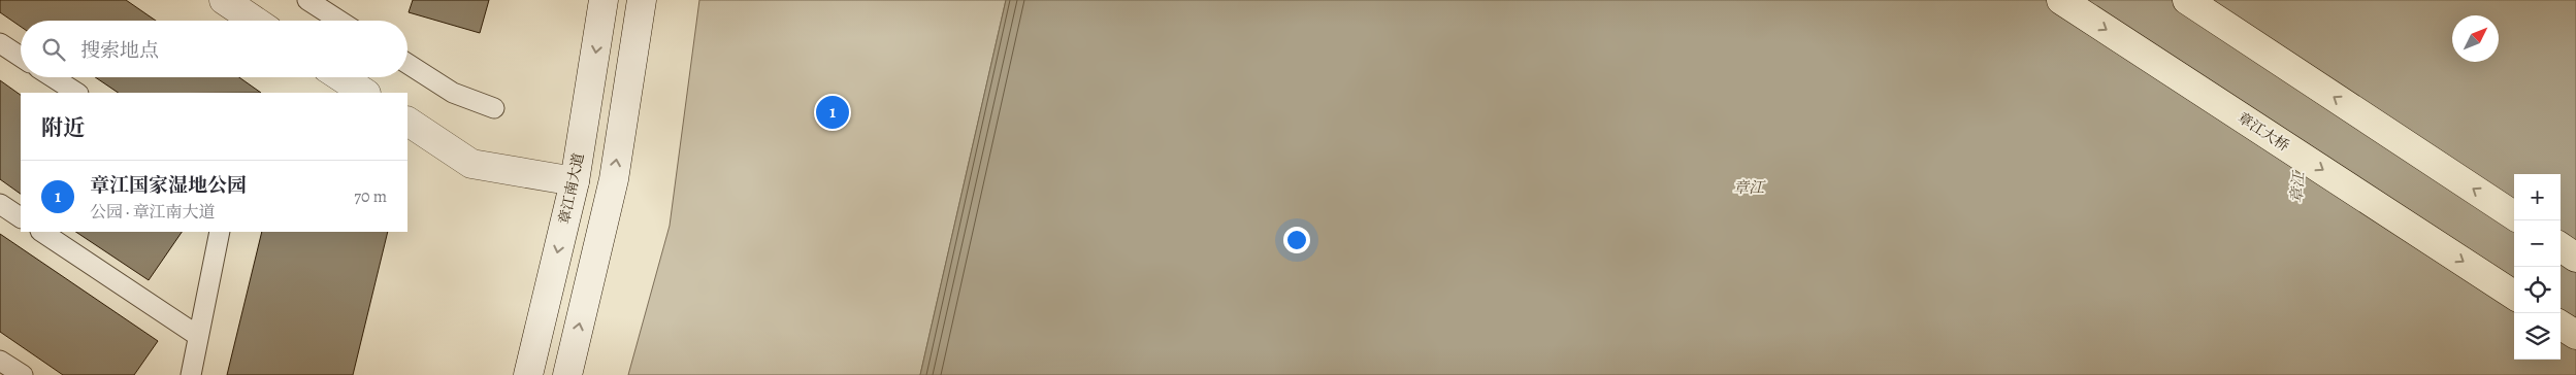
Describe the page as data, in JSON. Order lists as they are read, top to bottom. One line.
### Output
{"streets":{"highway":["章江大桥"],"main road":["章江南大道"]},"water":["章江"],"north":"top right","page":{"search":"搜索地点","heading":"附近","pins":"1","list":[{"mark":"1","name":"章江国家湿地公园","note":"公园 · 章江南大道","value":"70 m"}],"map_buttons":["+","−"]}}
